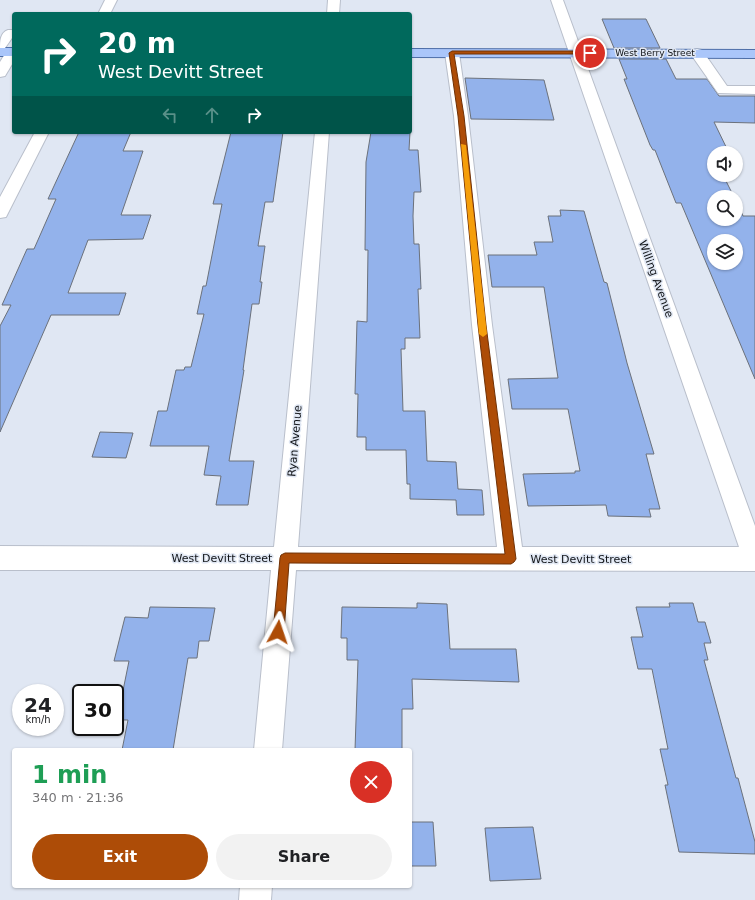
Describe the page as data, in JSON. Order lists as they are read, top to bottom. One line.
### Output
{"streets":{"main road":["West Berry Street"],"street":["Willing Avenue","Ryan Avenue","West Devitt Street"]},"crossings":[["West Berry Street","Willing Avenue"],["Willing Avenue","West Devitt Street"],["Ryan Avenue","West Devitt Street"]],"page":{"turn":["20 m","West Devitt Street"],"speed":"24 km/h","limit":"30","heading":["1 min","340 m · 21:36"],"buttons":["Exit","Share"]}}
